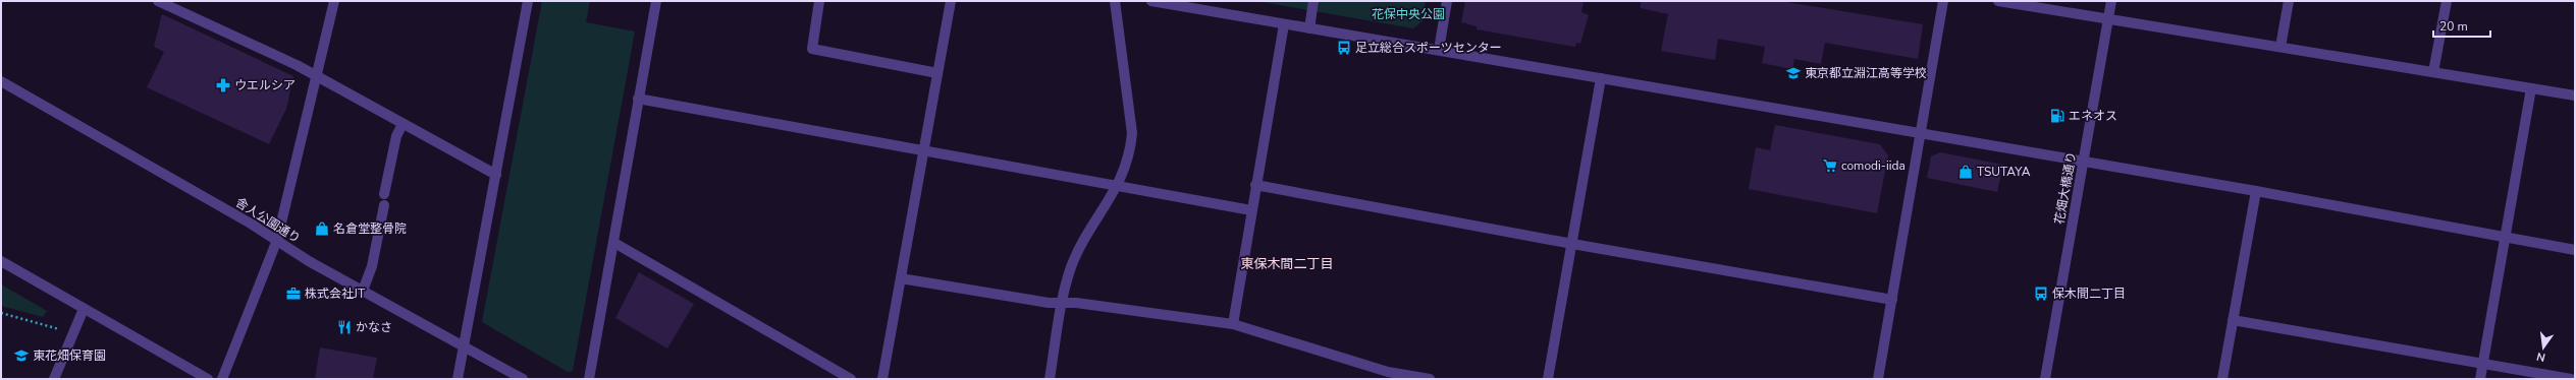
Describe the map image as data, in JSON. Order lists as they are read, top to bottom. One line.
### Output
{"streets":{"street":["花畑大橋通り","舎人公園通り"]},"districts":["東保木間二丁目"],"parks":["花保中央公園"],"places":{"bus stop":["足立総合スポーツセンター","保木間二丁目"],"school or university":["東京都立淵江高等学校","東花畑保育園"],"pharmacy":["ウエルシア"],"fuel station":["エネオス"],"supermarket":["comodi-iida"],"shop":["TSUTAYA","名倉堂整骨院"],"office":["株式会社JT"],"restaurant":["かなさ"]},"scale_bar":"20 m","north":"bottom"}
